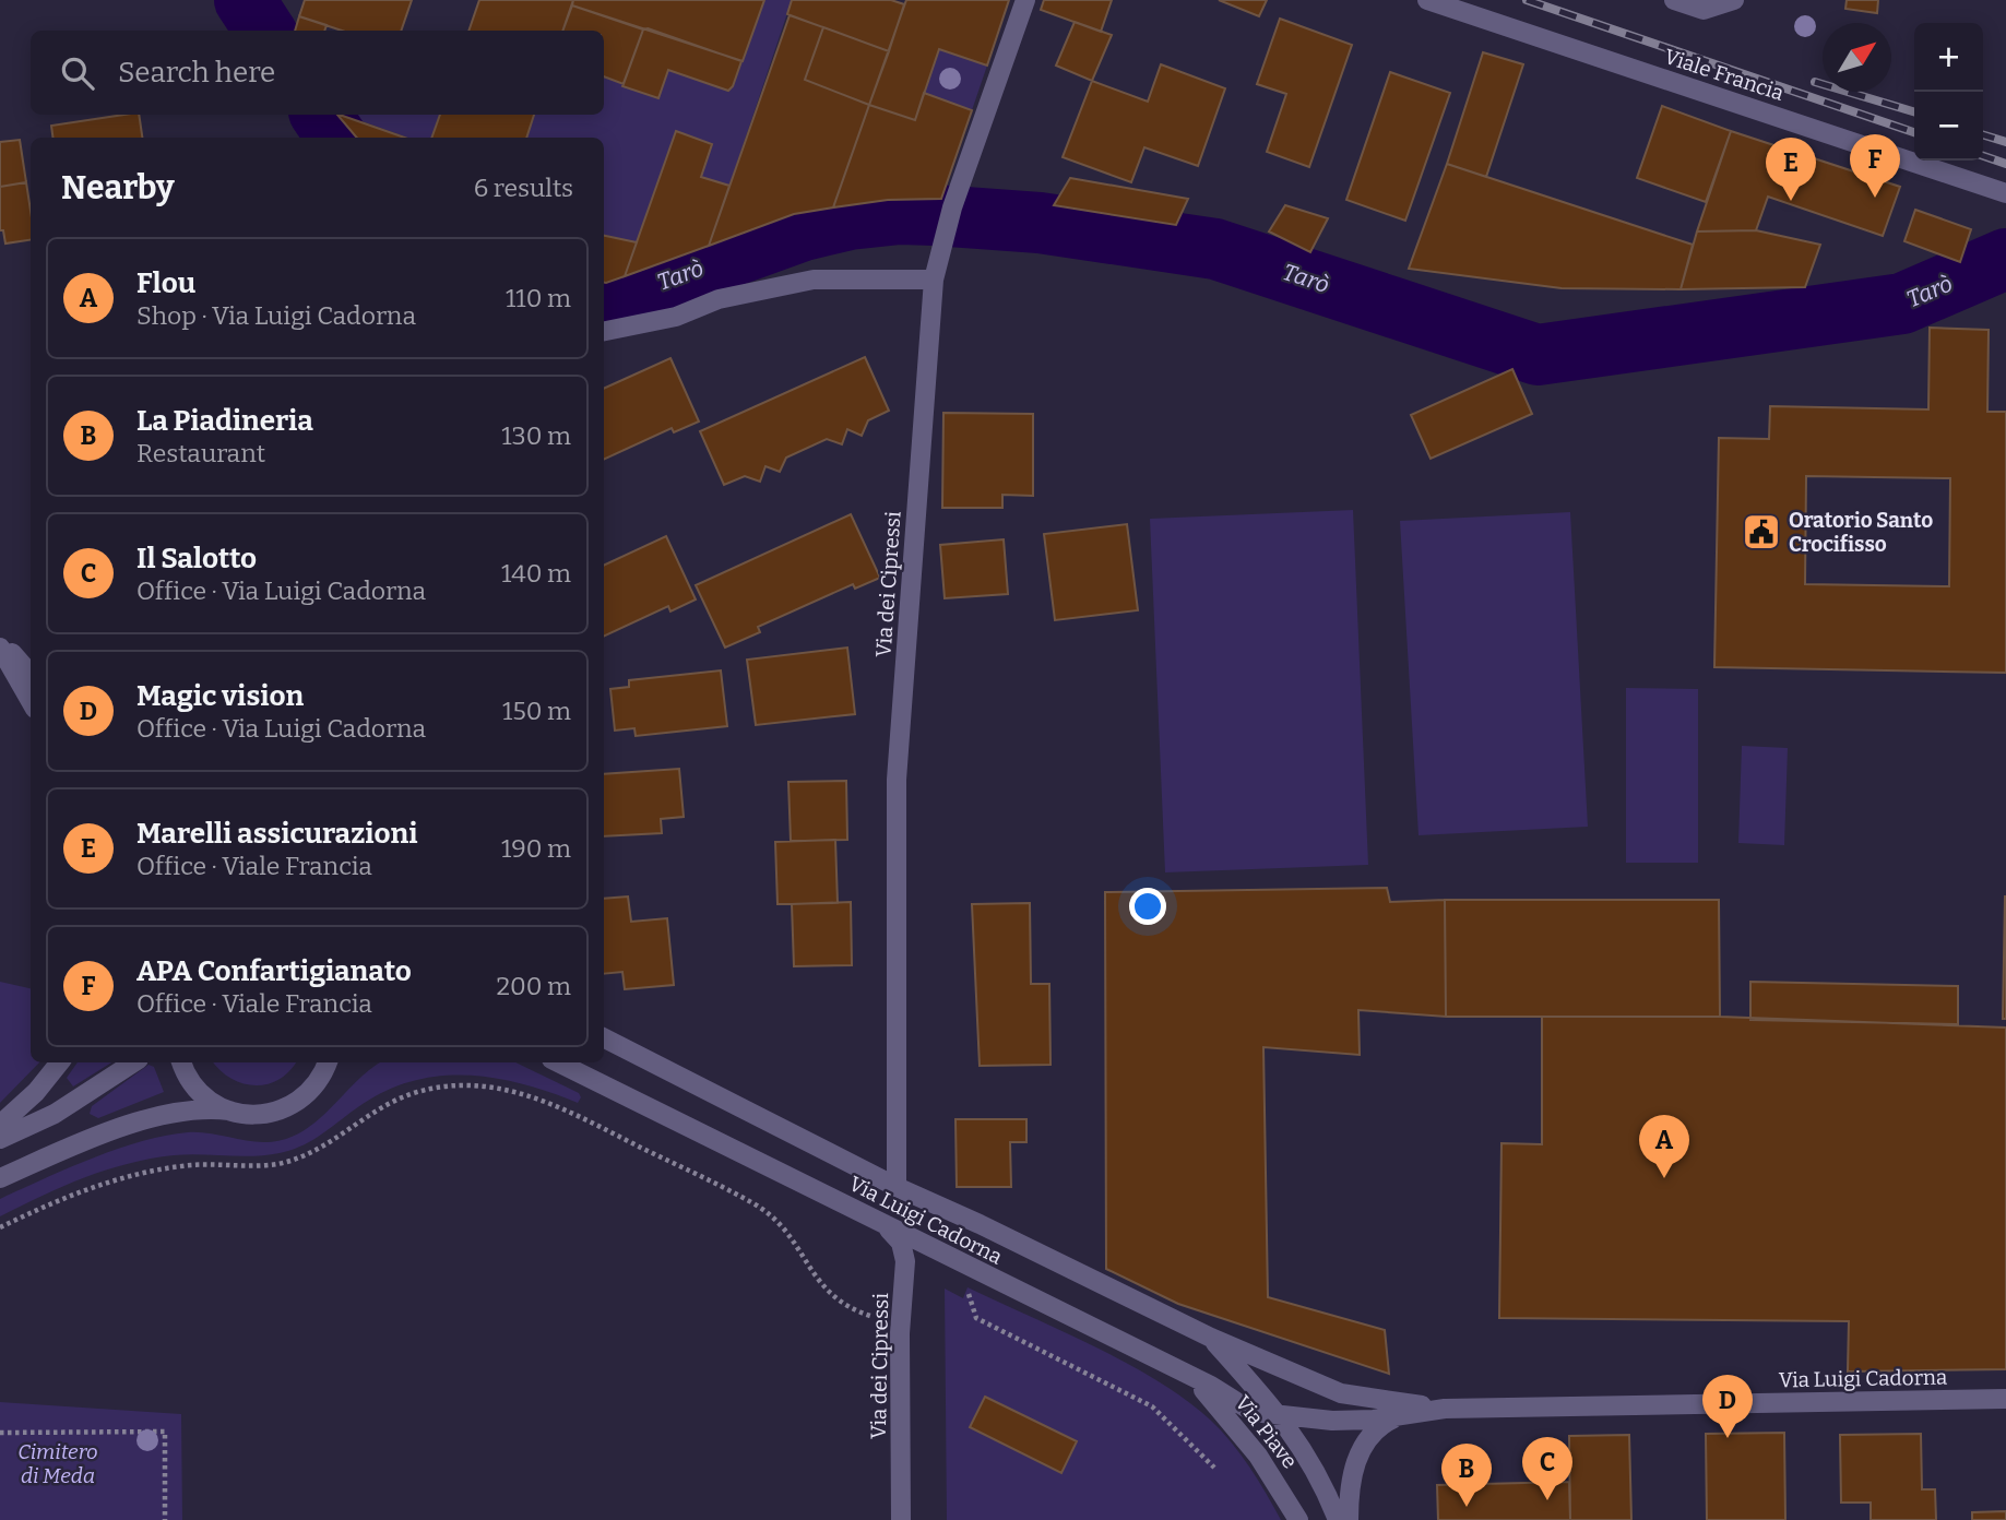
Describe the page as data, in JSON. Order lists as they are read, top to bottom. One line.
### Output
{"streets":{"street":["Viale Francia","Via dei Cipressi","Via Luigi Cadorna","Via Piave"]},"crossings":[["Via dei Cipressi","Via Luigi Cadorna"],["Via Luigi Cadorna","Via Piave"]],"water":["Tarò"],"parks":["Cimitero di Meda"],"places":{"public building":["Oratorio Santo Crocifisso"]},"north":"top right","page":{"map_buttons":["+","−"],"search":"Search here","pins":["F","E","A","D","C","B"],"heading":["Nearby","6 results"],"list":[{"mark":"A","name":"Flou","note":"Shop · Via Luigi Cadorna","value":"110 m"},{"mark":"B","name":"La Piadineria","note":"Restaurant","value":"130 m"},{"mark":"C","name":"Il Salotto","note":"Office · Via Luigi Cadorna","value":"140 m"},{"mark":"D","name":"Magic vision","note":"Office · Via Luigi Cadorna","value":"150 m"},{"mark":"E","name":"Marelli assicurazioni","note":"Office · Viale Francia","value":"190 m"},{"mark":"F","name":"APA Confartigianato","note":"Office · Viale Francia","value":"200 m"}]}}
